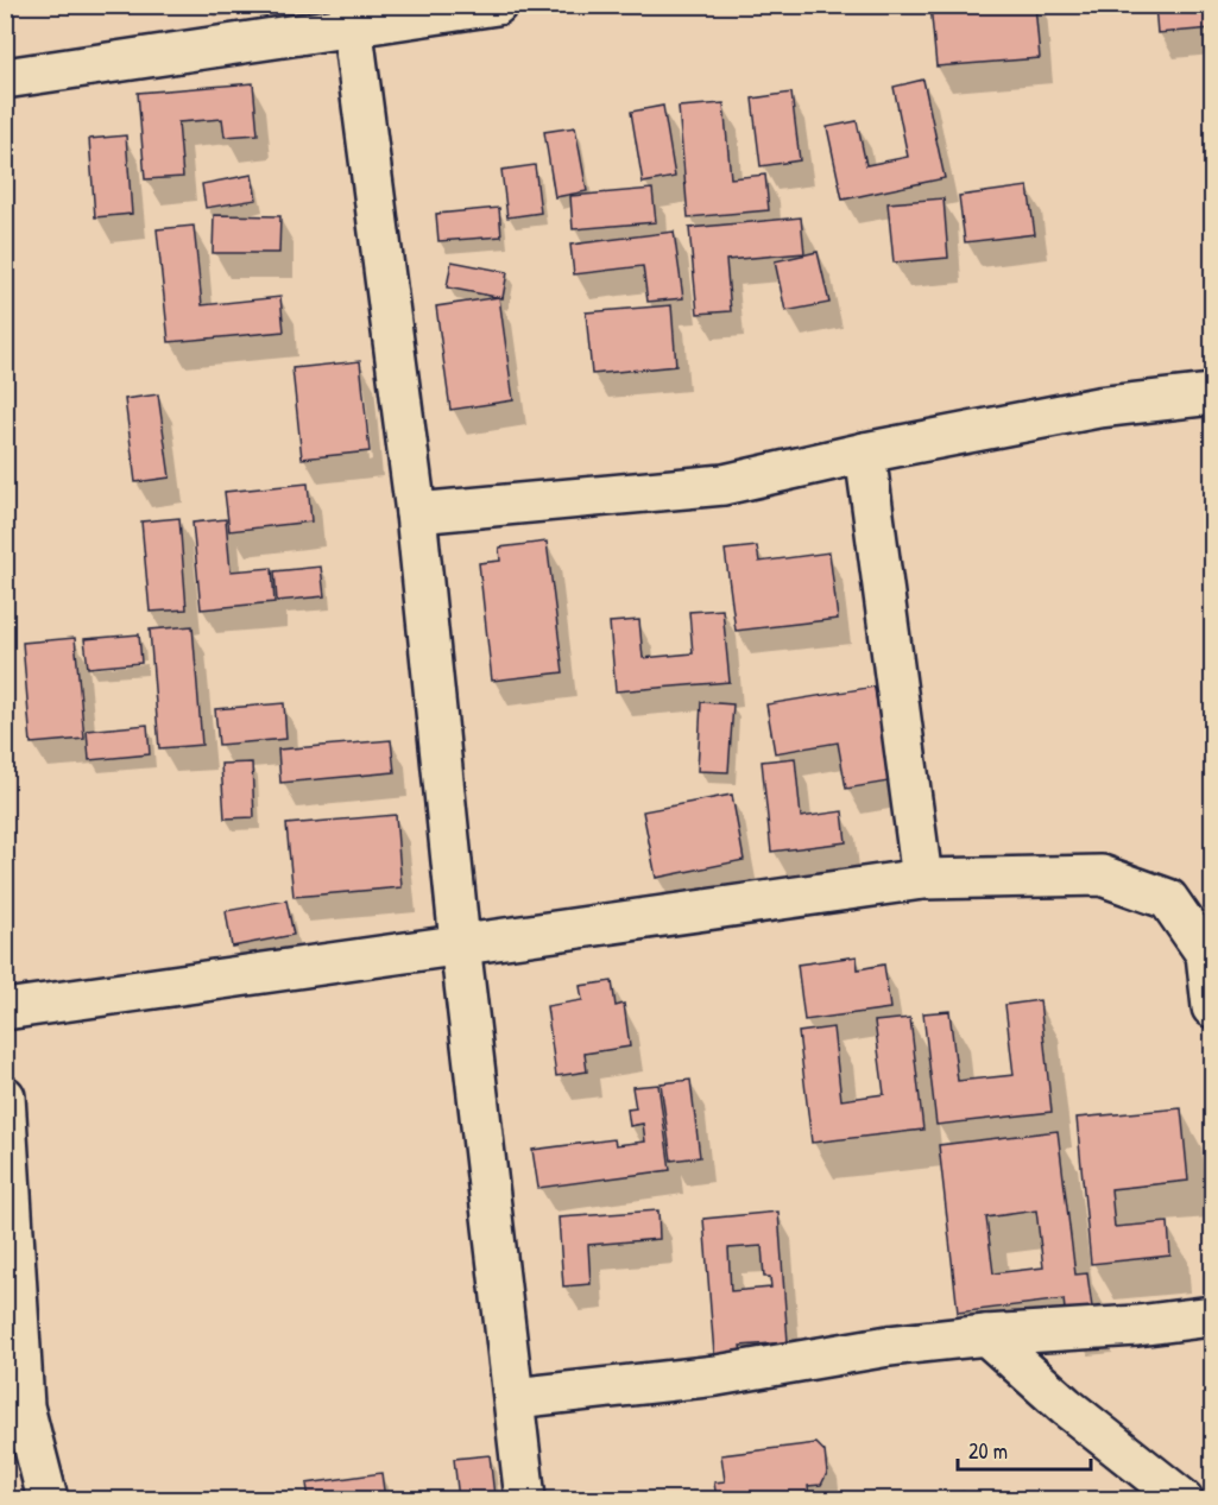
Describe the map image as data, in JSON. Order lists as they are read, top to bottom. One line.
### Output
{"scale_bar":"20 m"}
